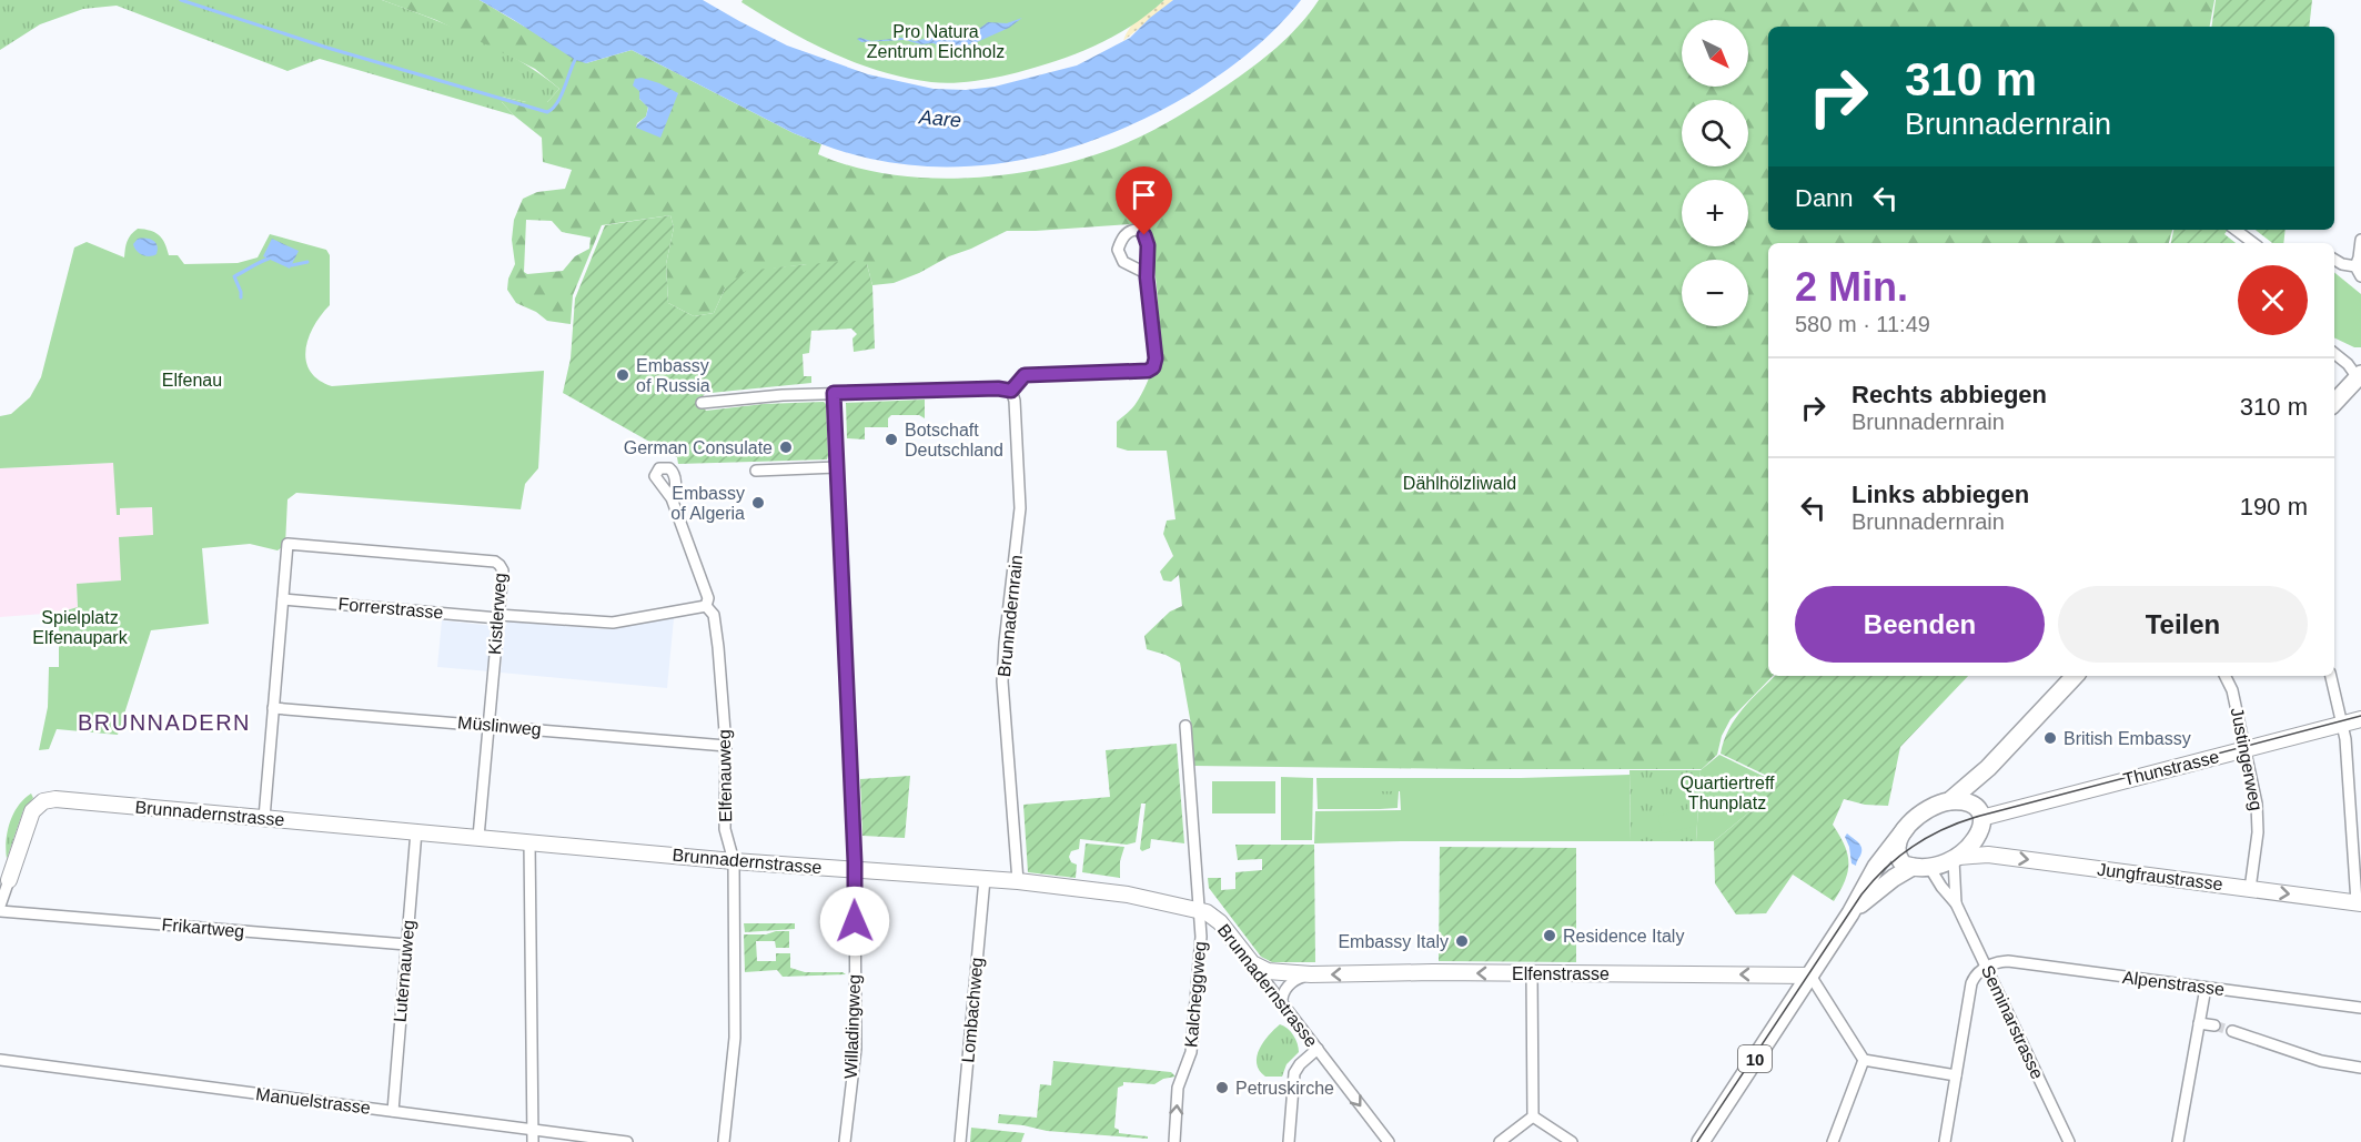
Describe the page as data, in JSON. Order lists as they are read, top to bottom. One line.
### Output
{"streets":{"main road":["10"],"street":["Forrerstrasse","Kistlerweg","Brunnadernrain","Müslinweg","Justingerweg","Thunstrasse","Elfenauweg","Brunnadernstrasse","Jungfraustrasse","Frikartweg","Luternauweg","Elfenstrasse","Alpenstrasse","Kalcheggweg","Lombachweg","Seminarstrasse","Willadingweg","Manuelstrasse"]},"crossings":[["Forrerstrasse","Kistlerweg"],["Forrerstrasse","Elfenauweg"],["Kistlerweg","Müslinweg"],["Kistlerweg","Brunnadernstrasse"],["Brunnadernrain","Brunnadernstrasse"],["Müslinweg","Elfenauweg"],["Justingerweg","Thunstrasse"],["Justingerweg","Jungfraustrasse"],["Thunstrasse","Jungfraustrasse"],["Thunstrasse","Seminarstrasse"],["Thunstrasse","10"],["Elfenauweg","Brunnadernstrasse"],["Brunnadernstrasse","Luternauweg"],["Brunnadernstrasse","Elfenstrasse"],["Brunnadernstrasse","Kalcheggweg"],["Brunnadernstrasse","Lombachweg"],["Brunnadernstrasse","Willadingweg"],["Jungfraustrasse","Seminarstrasse"],["Jungfraustrasse","10"],["Frikartweg","Luternauweg"],["Luternauweg","Manuelstrasse"],["Elfenstrasse","10"],["Alpenstrasse","Seminarstrasse"],["Seminarstrasse","10"]],"one_way":["Jungfraustrasse","Elfenstrasse","Kalcheggweg"],"districts":["BRUNNADERN"],"water":["Aare"],"parks":["Pro Natura Zentrum Eichholz","Elfenau","Dählhölzliwald","Spielplatz Elfenaupark","Quartiertreff Thunplatz"],"places":["Embassy of Russia","Botschaft Deutschland","German Consulate","Embassy of Algeria","British Embassy","Residence Italy","Embassy Italy","Petruskirche"],"north":"bottom right","page":{"map_buttons":["+","−"],"turn":["310 m","Brunnadernrain"],"then":"Dann","heading":["2 Min.","580 m · 11:49"],"list":[{"name":"Rechts abbiegen","note":"Brunnadernrain","value":"310 m"},{"name":"Links abbiegen","note":"Brunnadernrain","value":"190 m"}],"buttons":["Beenden","Teilen"]}}
